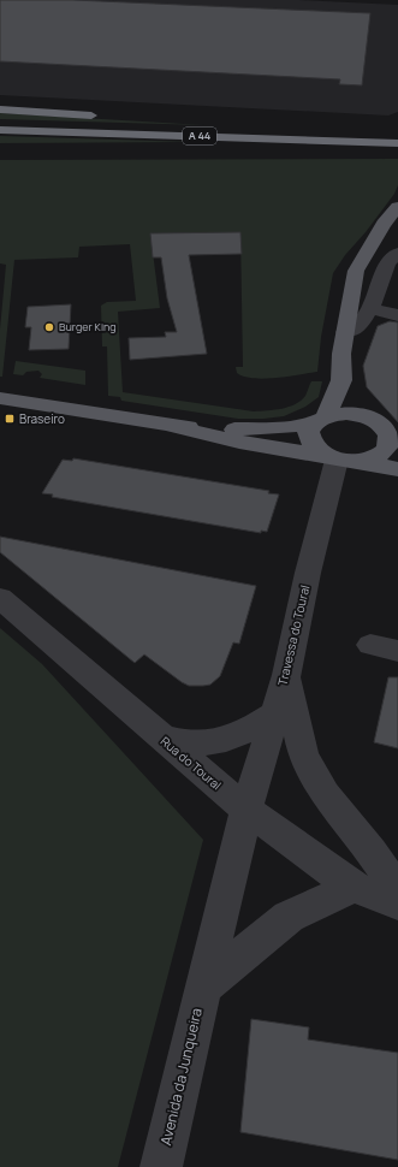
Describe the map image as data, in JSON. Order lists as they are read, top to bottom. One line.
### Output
{"streets":{"highway":["A 44"],"street":["Travessa do Toural","Rua do Toural","Avenida da Junqueira"]},"crossings":[["Travessa do Toural","Rua do Toural"],["Travessa do Toural","Avenida da Junqueira"],["Rua do Toural","Avenida da Junqueira"]],"places":{"other":["Burger King"],"transit":["Braseiro"]}}
